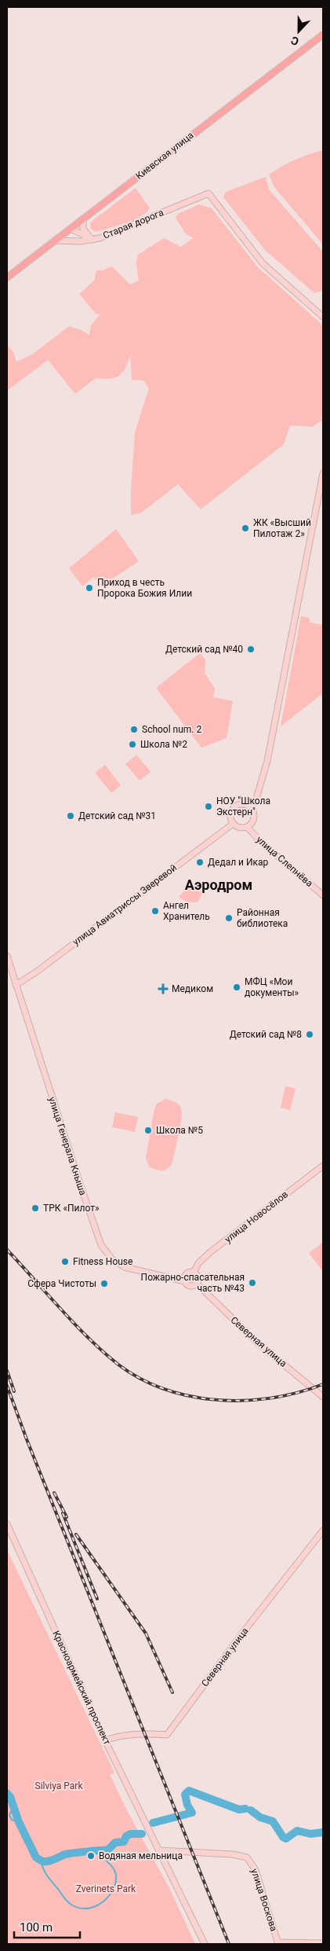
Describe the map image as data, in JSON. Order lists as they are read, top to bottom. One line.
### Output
{"streets":{"main road":["Киевская улица"],"street":["Старая дорога","улица Слепнёва","улица Авиатриссы Зверевой","улица Генерала Кныша","улица Новосёлов","Северная улица","Красноармейский проспект","улица Воскова"]},"crossings":[["Киевская улица","Старая дорога"],["улица Слепнёва","улица Авиатриссы Зверевой"],["улица Авиатриссы Зверевой","улица Генерала Кныша"],["улица Генерала Кныша","улица Новосёлов"],["улица Генерала Кныша","Северная улица"],["улица Новосёлов","Северная улица"],["Северная улица","Красноармейский проспект"],["Красноармейский проспект","улица Воскова"]],"districts":["Аэродром"],"parks":["Silviya Park","Zverinets Park"],"places":{"other":["ЖК «Высший Пилотаж 2»","Приход в честь Пророка Божия Илии","Детский сад №40","School num. 2","Школа №2","НОУ \"Школа Экстерн\"","Детский сад №31","Дедал и Икар","Ангел Хранитель","Районная библиотека","МФЦ «Мои документы»","Детский сад №8","Школа №5","ТРК «Пилот»","Fitness House","Пожарно-спасательная часть №43","Сфера Чистоты","Водяная мельница"],"health":["Медиком"]},"scale_bar":"100 m","north":"bottom"}
